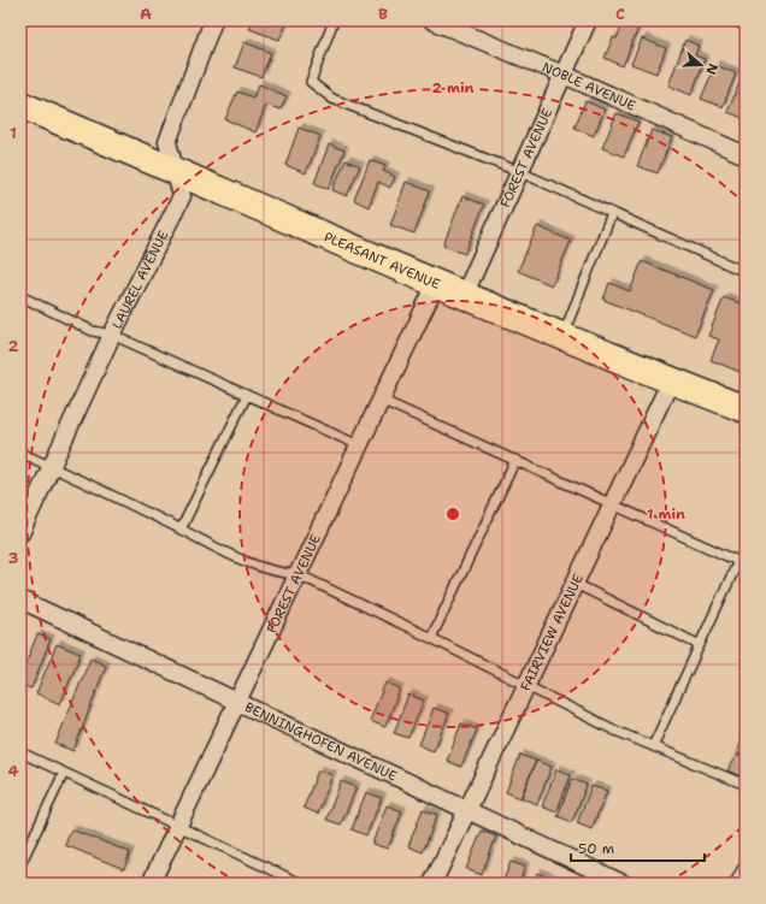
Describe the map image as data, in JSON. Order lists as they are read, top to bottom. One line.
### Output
{"streets":{"main road":["PLEASANT AVENUE"],"street":["NOBLE AVENUE","FOREST AVENUE","LAUREL AVENUE","FAIRVIEW AVENUE","BENNINGHOFEN AVENUE"]},"crossings":[["NOBLE AVENUE","FOREST AVENUE"],["FOREST AVENUE","PLEASANT AVENUE"],["FOREST AVENUE","BENNINGHOFEN AVENUE"],["PLEASANT AVENUE","LAUREL AVENUE"],["PLEASANT AVENUE","FAIRVIEW AVENUE"],["FAIRVIEW AVENUE","BENNINGHOFEN AVENUE"]],"scale_bar":"50 m","north":"right","grid":{"columns":["A","B","C"],"rows":["1","2","3","4"]},"rings":["2 min","1 min"]}
